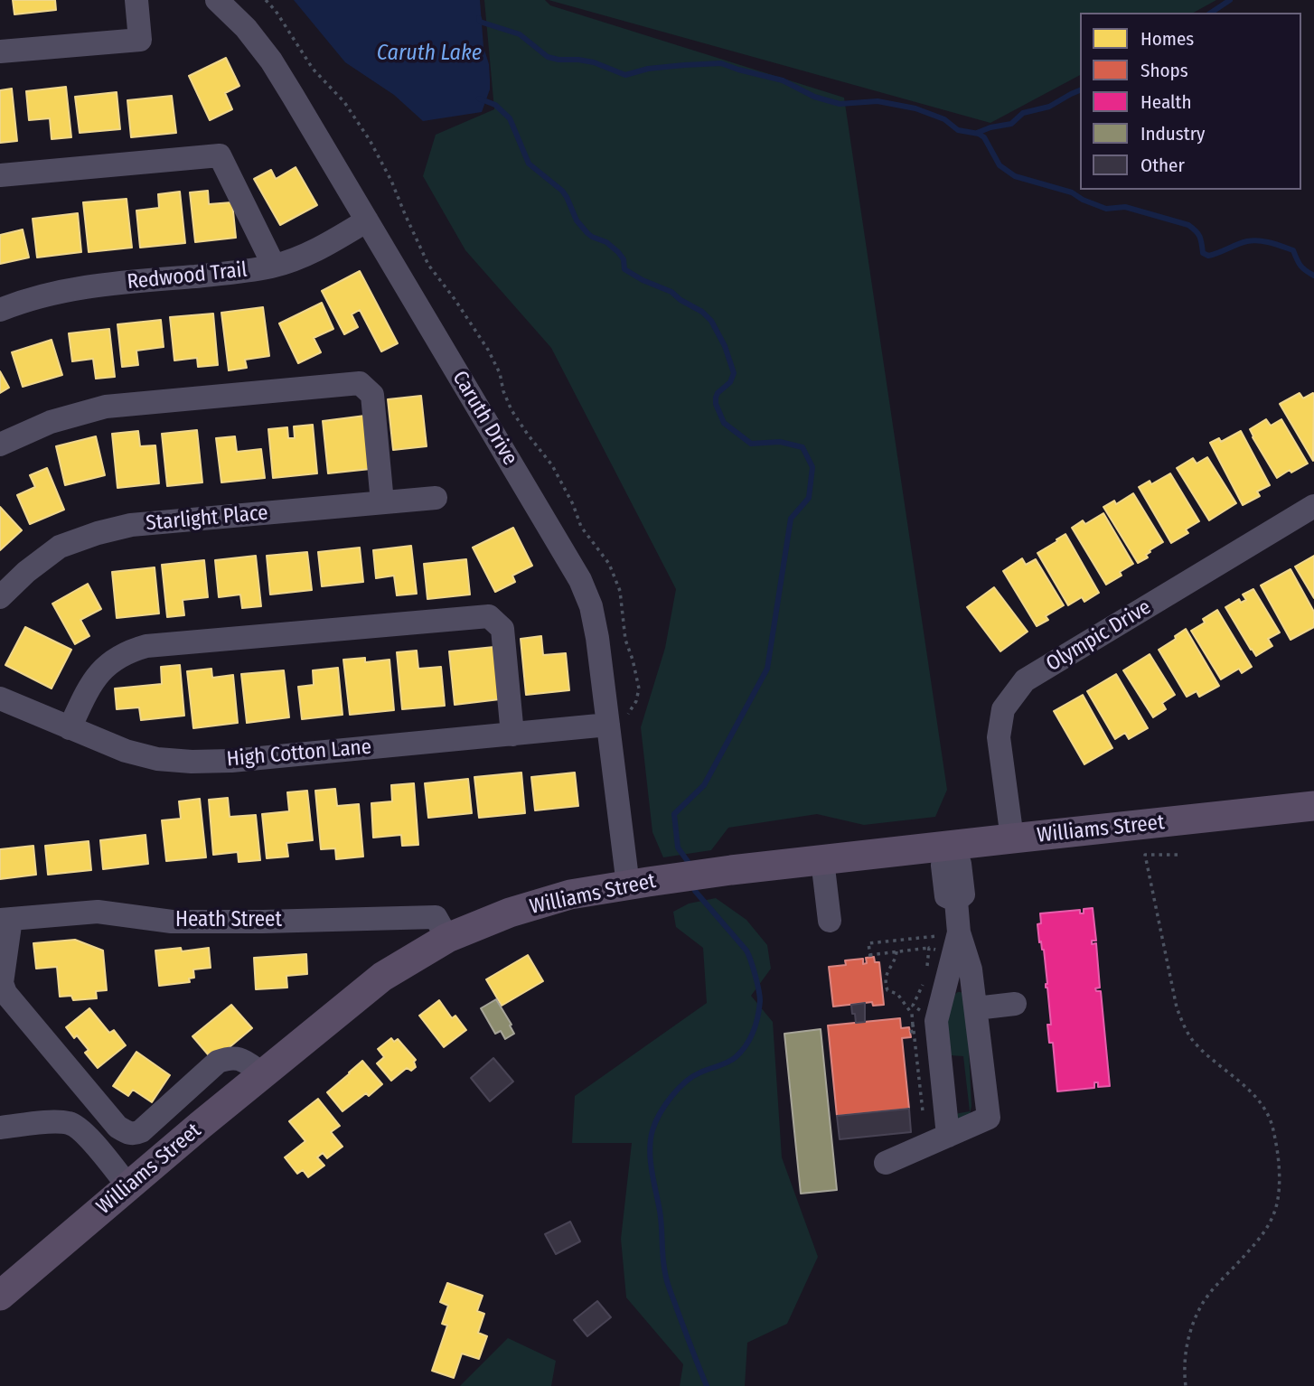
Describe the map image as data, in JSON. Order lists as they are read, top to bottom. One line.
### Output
{"streets":{"main road":["Williams Street"],"street":["Redwood Trail","Caruth Drive","Starlight Place","Olympic Drive","High Cotton Lane","Heath Street"]},"crossings":[["Redwood Trail","Caruth Drive"],["Caruth Drive","High Cotton Lane"],["Caruth Drive","Williams Street"],["Olympic Drive","Williams Street"],["Williams Street","Heath Street"]],"water":["Caruth Lake"],"legend":["Homes","Shops","Health","Industry","Other"]}
